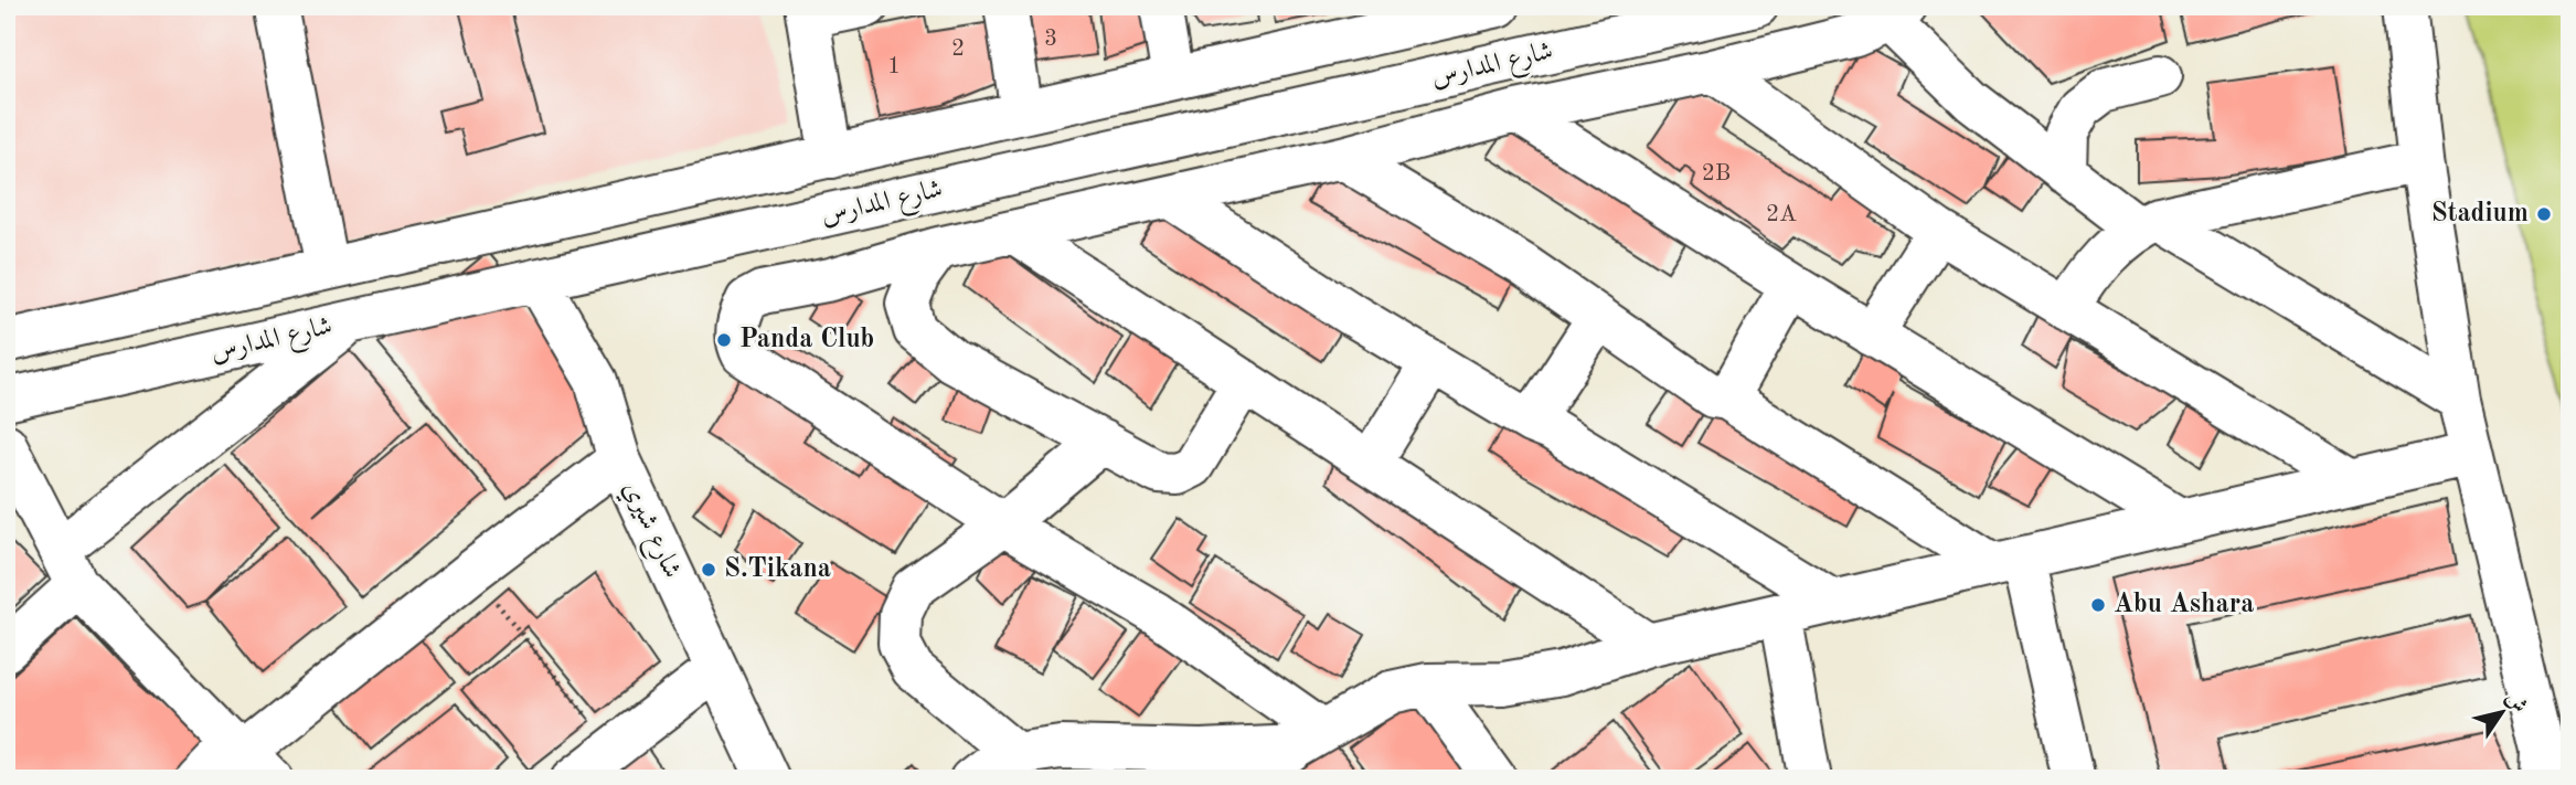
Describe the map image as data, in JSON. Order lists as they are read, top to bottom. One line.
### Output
{"streets":{"street":["شارع المدارس","شارع شيري"]},"crossings":[["شارع المدارس","شارع شيري"]],"places":["Stadium","Panda Club","S.Tikana","Abu Ashara"],"house_numbers":["3","2","1","2B","2A"],"north":"top right"}
